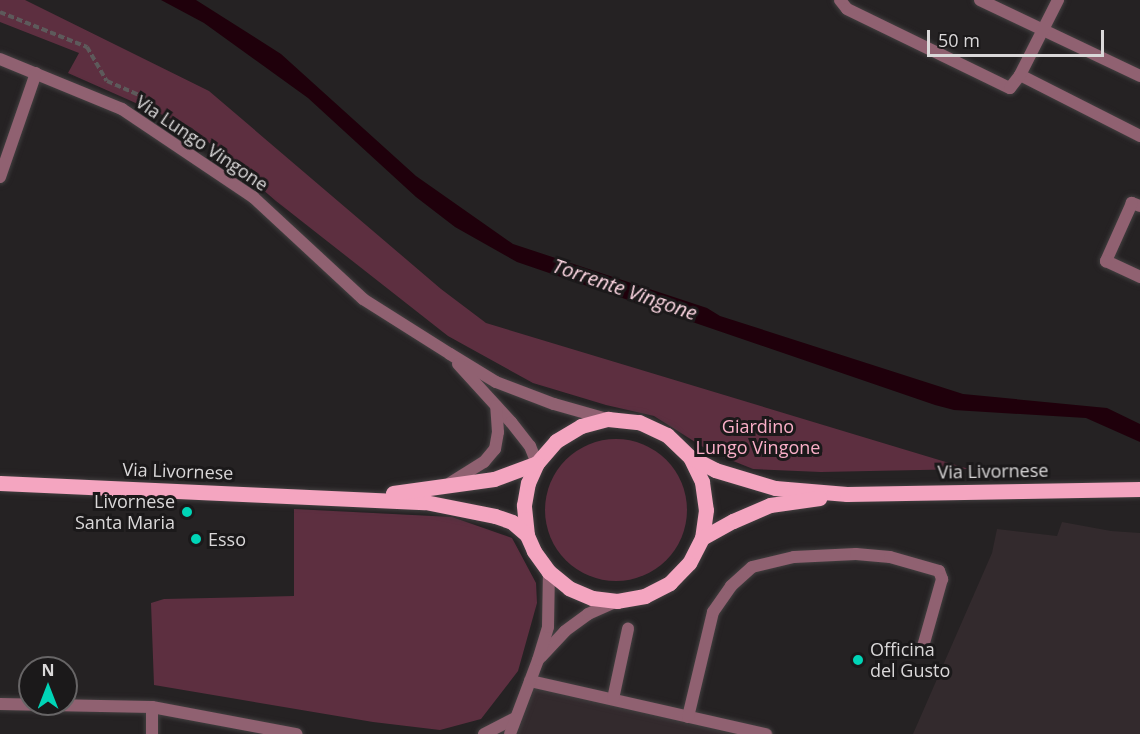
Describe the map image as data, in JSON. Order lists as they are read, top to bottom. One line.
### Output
{"streets":{"main road":["Via Livornese"],"street":["Via Lungo Vingone"]},"crossings":[["Via Lungo Vingone","Via Livornese"]],"water":["Torrente Vingone"],"parks":["Giardino Lungo Vingone"],"places":["Livornese Santa Maria","Esso","Officina del Gusto"],"scale_bar":"50 m","north":"top"}
